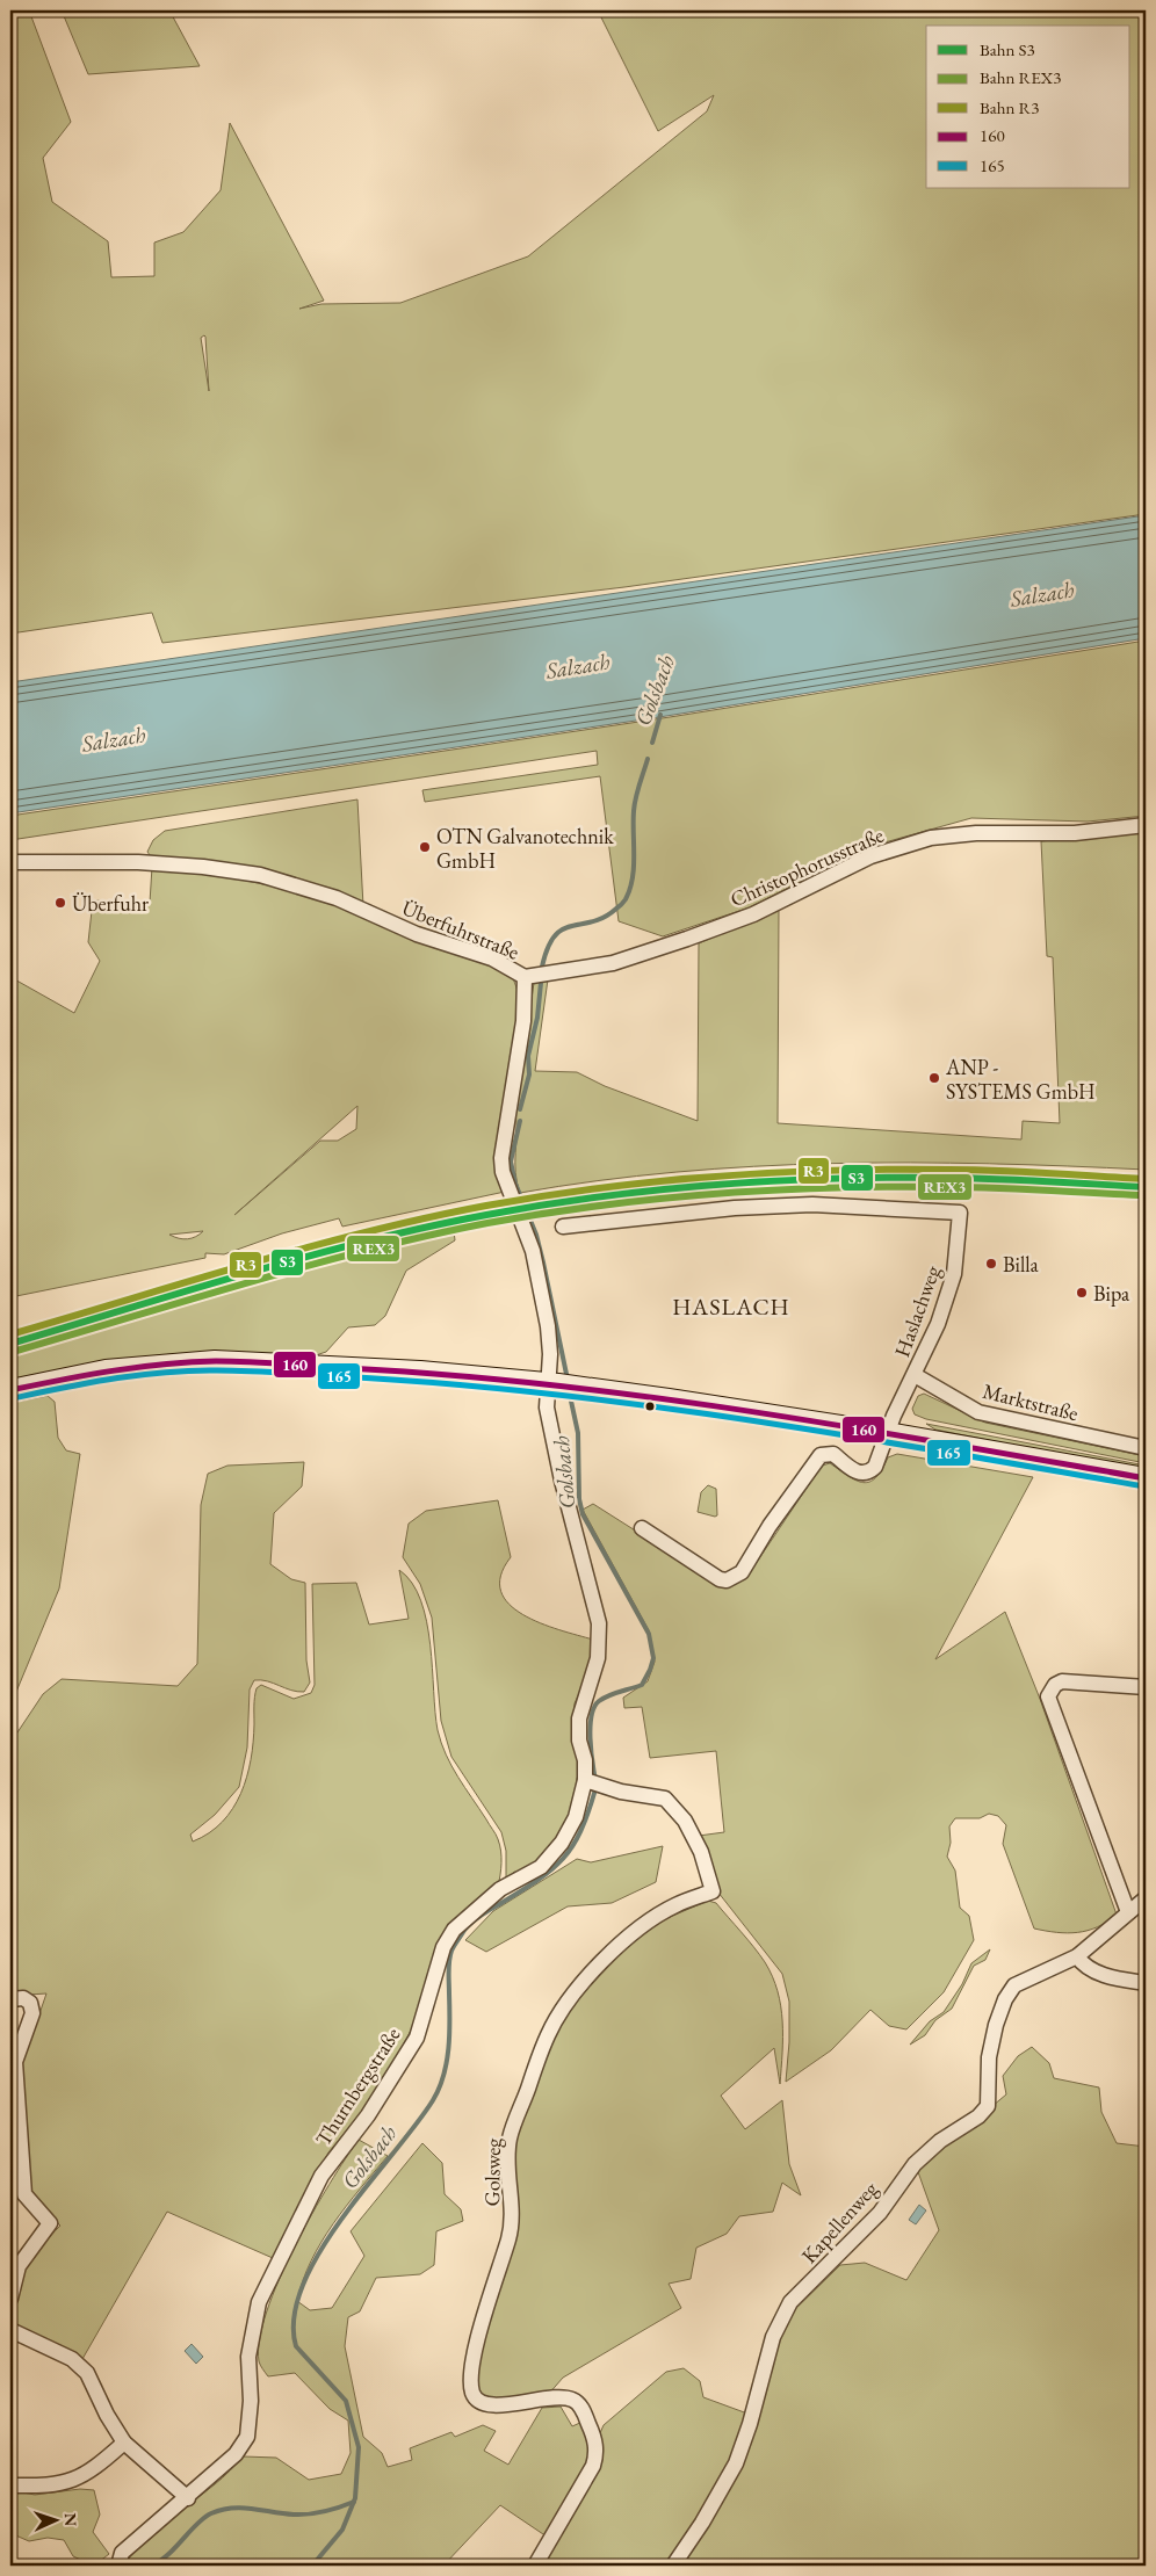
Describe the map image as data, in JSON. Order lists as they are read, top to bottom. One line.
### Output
{"streets":{"street":["Christophorusstraße","Überfuhrstraße","Haslachweg","Marktstraße","Thurnbergstraße","Golsweg","Kapellenweg"]},"crossings":[["Christophorusstraße","Überfuhrstraße"],["Überfuhrstraße","Thurnbergstraße"],["Haslachweg","Marktstraße"],["Thurnbergstraße","Golsweg"]],"districts":["HASLACH"],"water":["Salzach","Golsbach"],"places":["OTN Galvanotechnik GmbH","Überfuhr","ANP - SYSTEMS GmbH","Billa","Bipa"],"lines":["rail line R3","rail line S3","rail line REX3","transit line 160","transit line 165"],"legend":["Bahn S3","Bahn REX3","Bahn R3","160","165"],"north":"right"}
